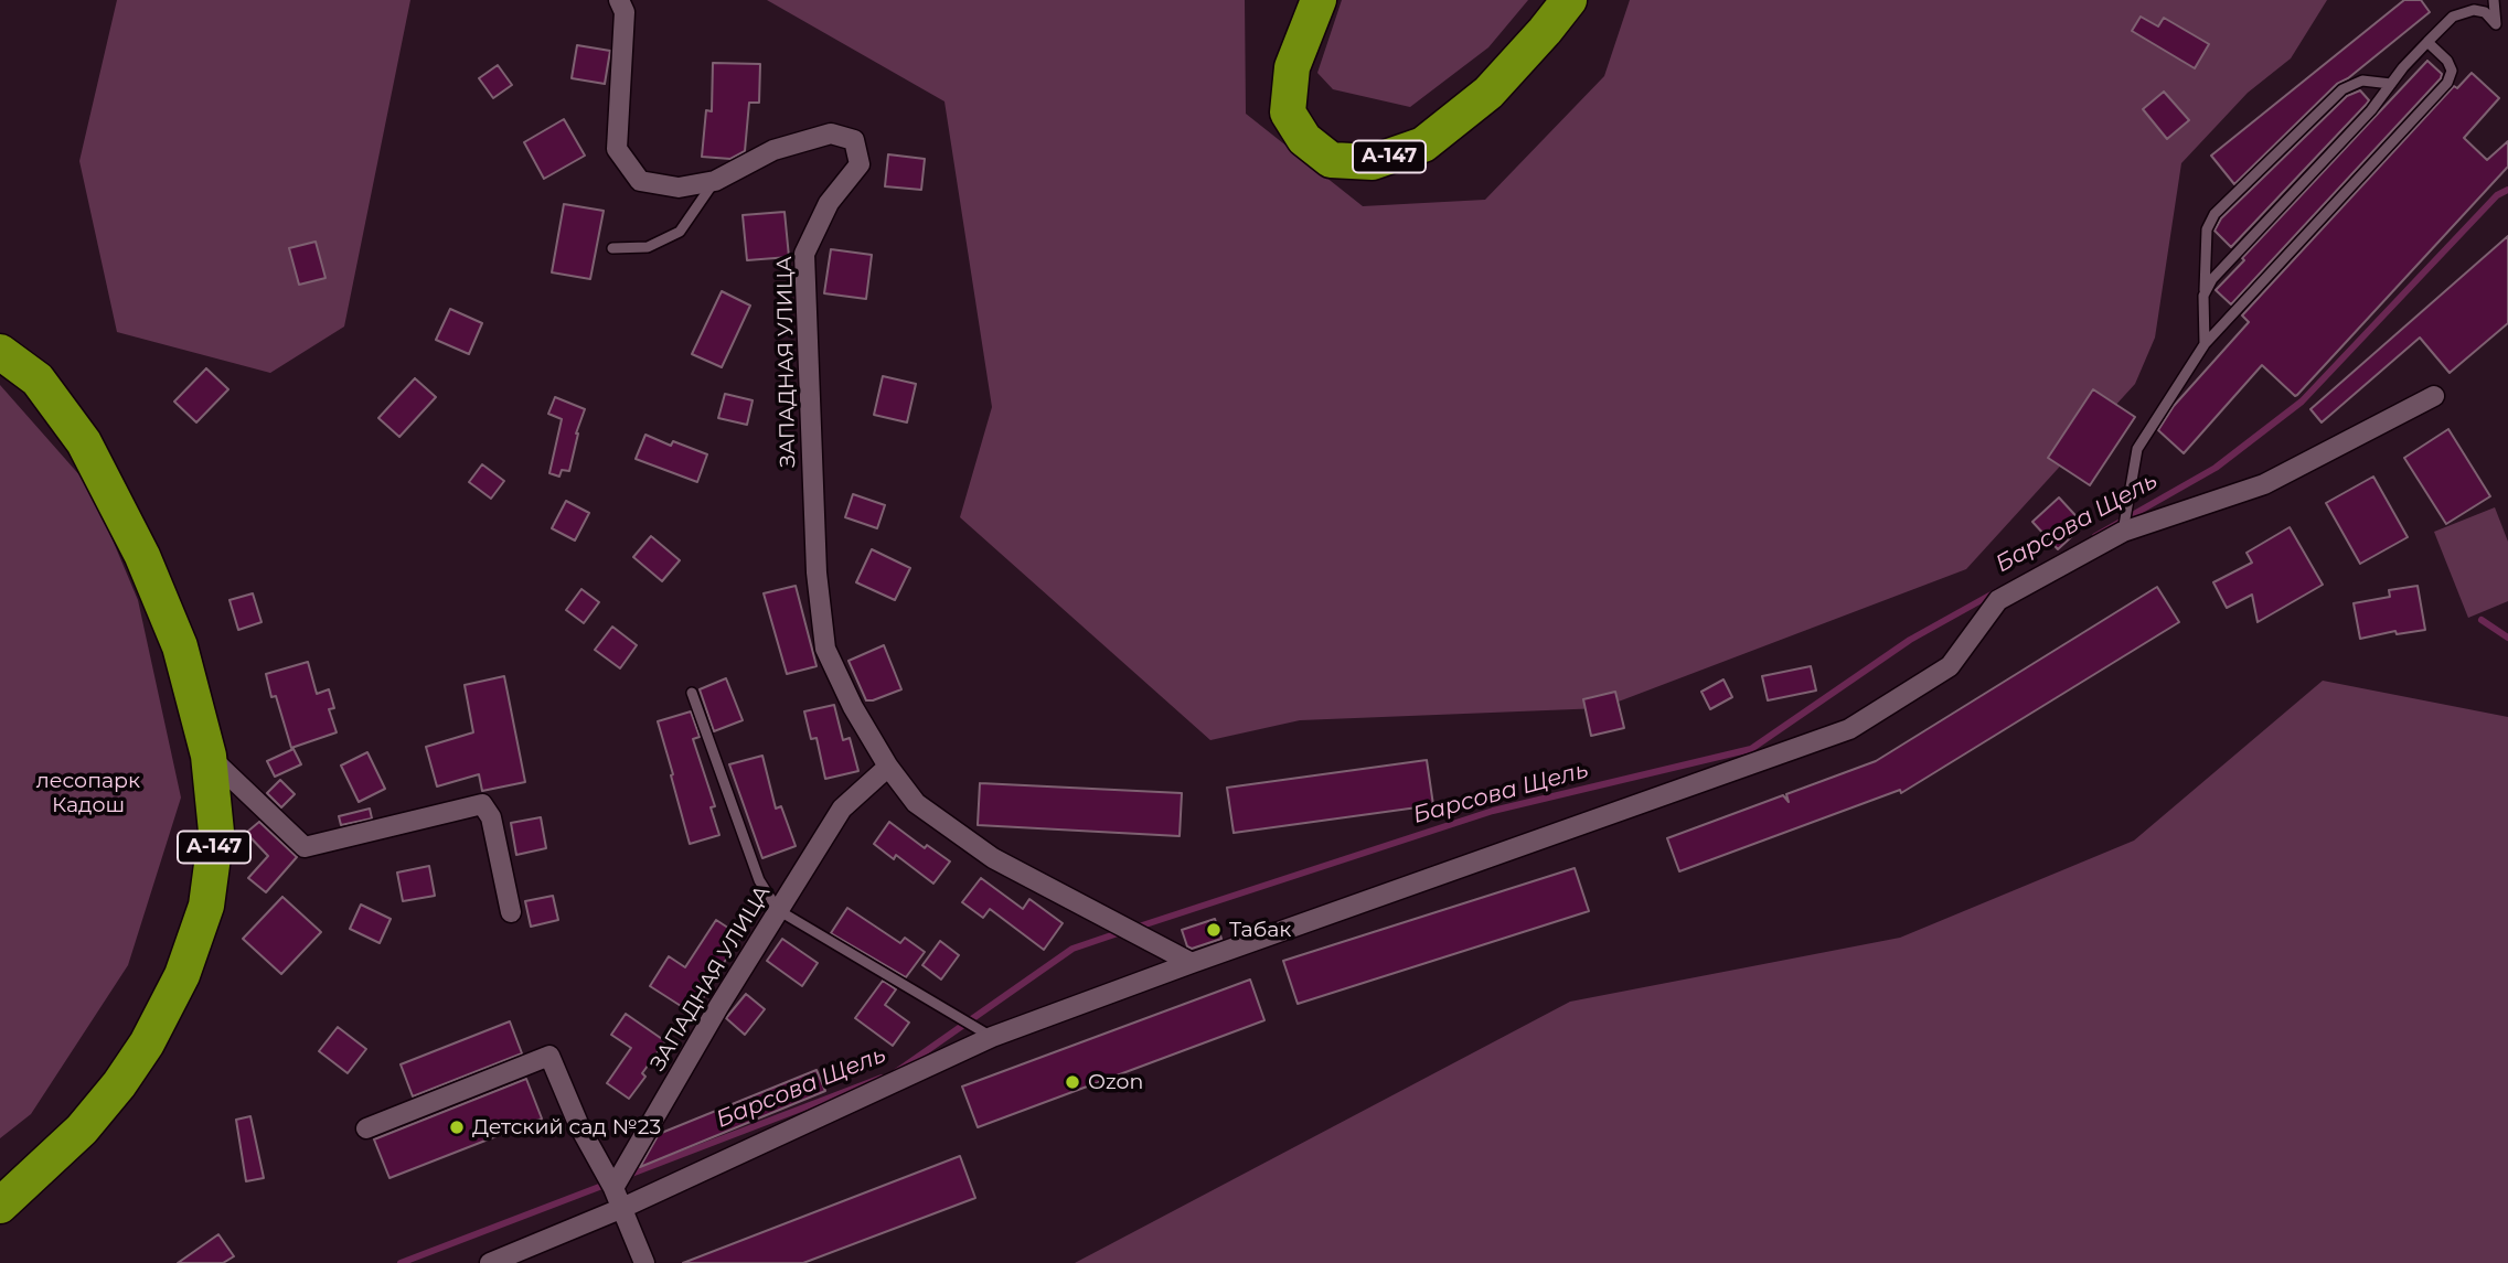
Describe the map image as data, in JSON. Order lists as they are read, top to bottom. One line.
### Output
{"streets":{"highway":["А-147"],"street":["ЗАПАДНАЯ УЛИЦА"]},"water":["Барсова Щель"],"parks":["лесопарк Кадош"],"places":["Табак","Ozon","Детский сад №23"]}
